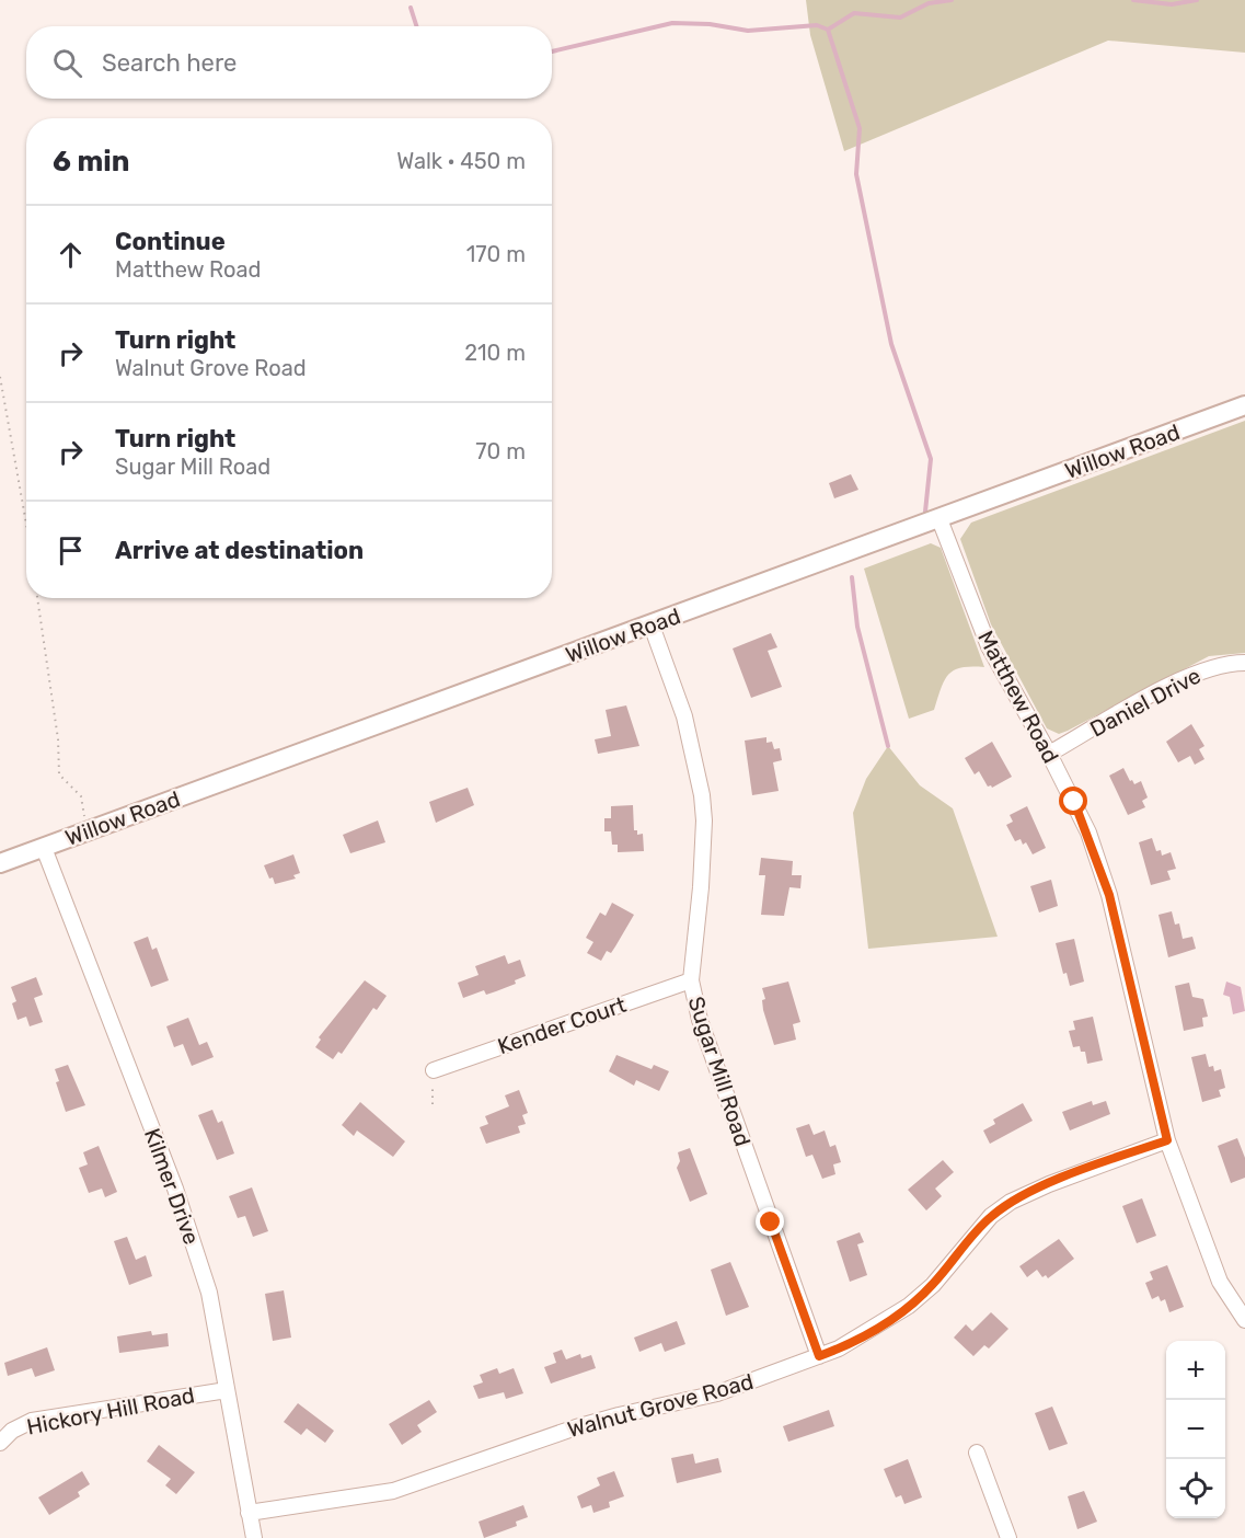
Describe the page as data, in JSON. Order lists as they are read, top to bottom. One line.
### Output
{"streets":{"street":["Willow Road","Matthew Road","Daniel Drive","Kender Court","Sugar Mill Road","Kilmer Drive","Walnut Grove Road","Hickory Hill Road"]},"crossings":[["Willow Road","Matthew Road"],["Willow Road","Sugar Mill Road"],["Willow Road","Kilmer Drive"],["Matthew Road","Daniel Drive"],["Matthew Road","Walnut Grove Road"],["Kender Court","Sugar Mill Road"],["Sugar Mill Road","Walnut Grove Road"],["Kilmer Drive","Walnut Grove Road"],["Kilmer Drive","Hickory Hill Road"]],"page":{"search":"Search here","heading":["6 min","Walk · 450 m"],"list":[["Continue","Matthew Road","170 m"],["Turn right","Walnut Grove Road","210 m"],["Turn right","Sugar Mill Road","70 m"],"Arrive at destination"],"map_buttons":["+","−"]}}
